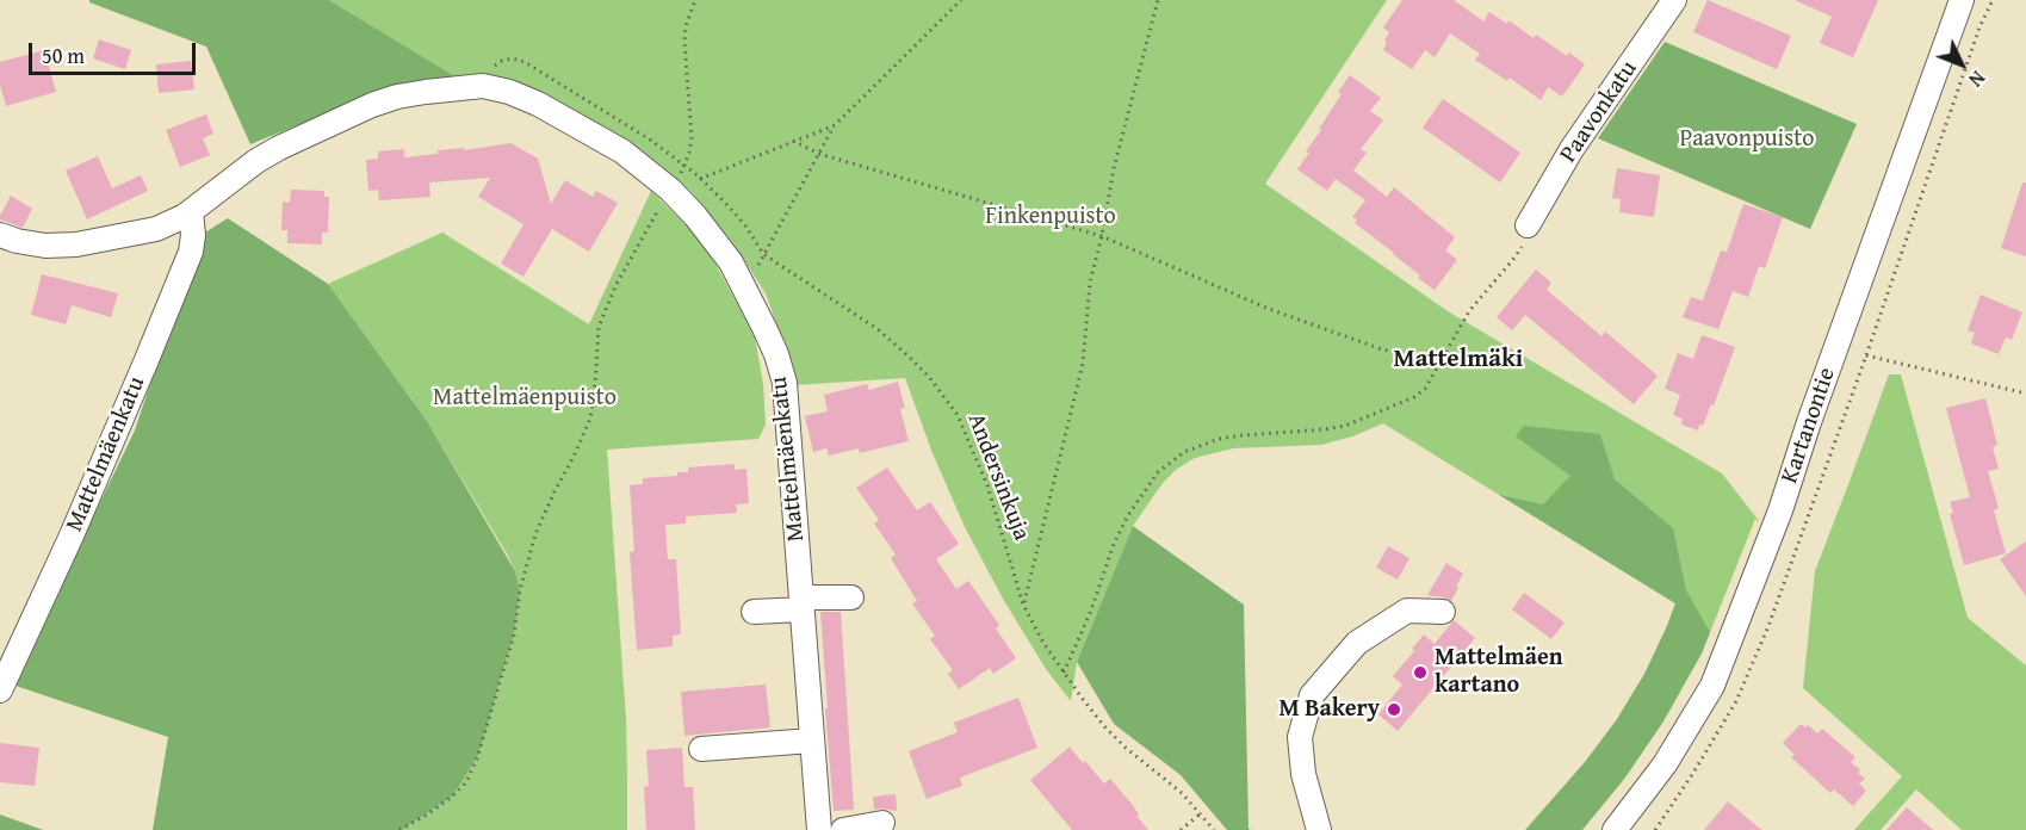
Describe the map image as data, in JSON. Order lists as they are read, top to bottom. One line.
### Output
{"streets":{"street":["Paavonkatu","Kartanontie","Mattelmäenkatu"],"path":["Andersinkuja"]},"districts":["Mattelmäki"],"parks":["Paavonpuisto","Finkenpuisto","Mattelmäenpuisto"],"places":["Mattelmäen kartano","M Bakery"],"scale_bar":"50 m","north":"bottom right"}
